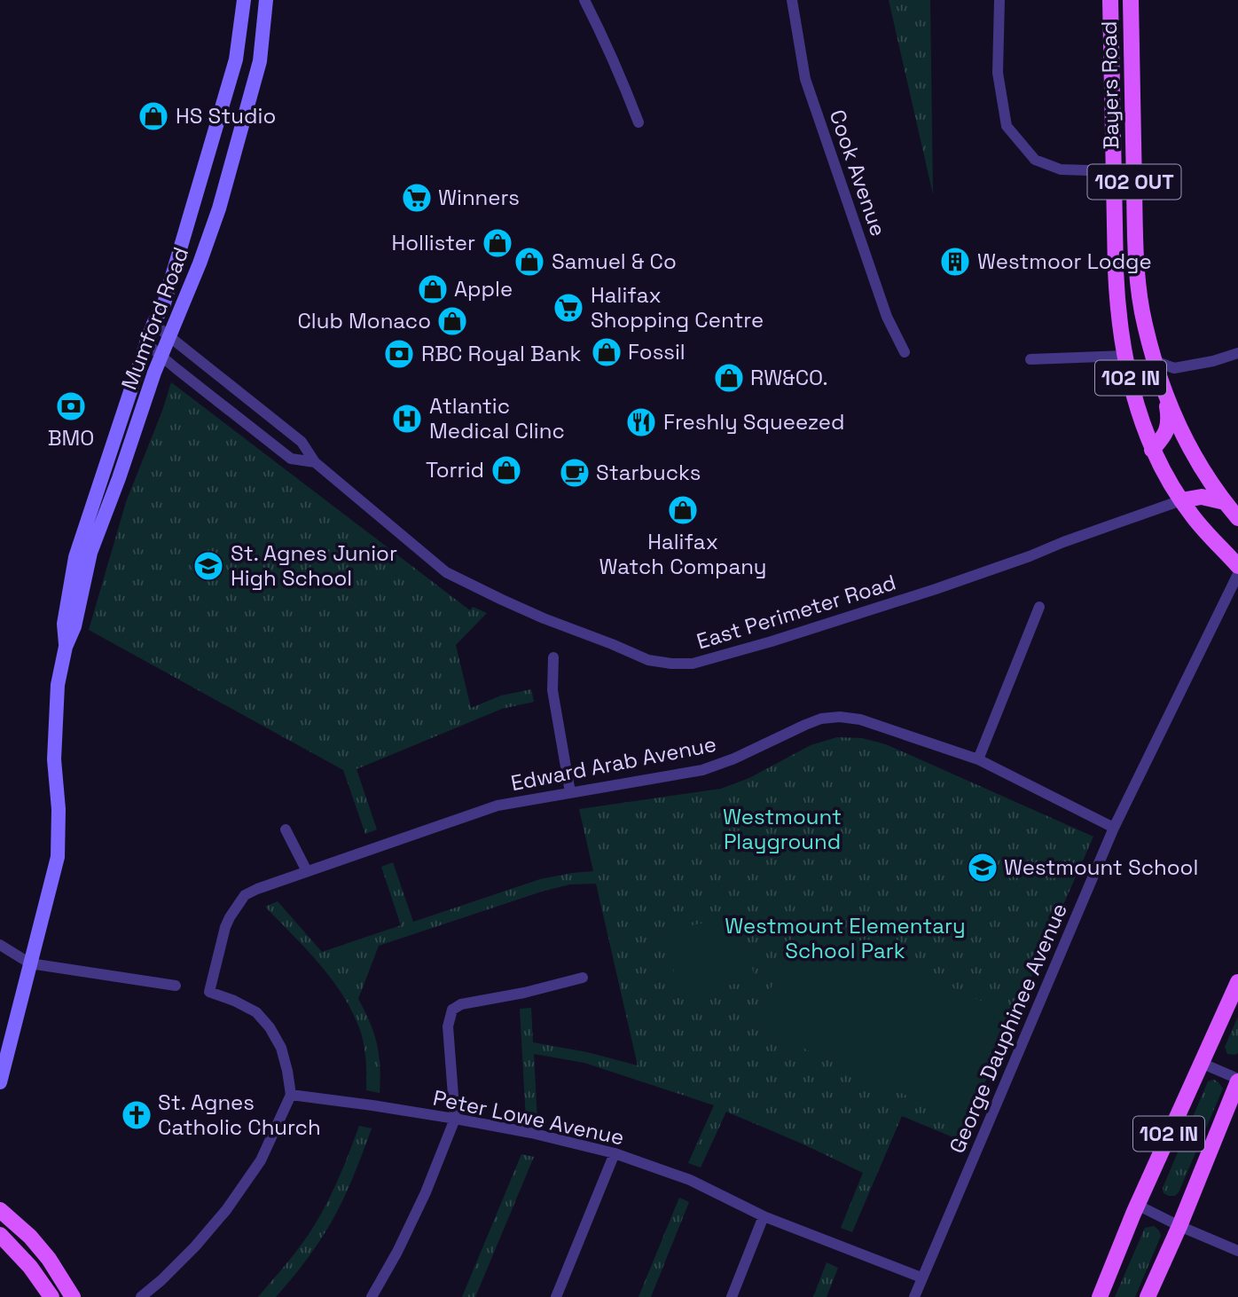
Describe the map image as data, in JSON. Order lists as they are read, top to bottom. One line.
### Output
{"streets":{"main road":["Bayers Road","102 OUT","102 IN"],"street":["Cook Avenue","Mumford Road","East Perimeter Road","Edward Arab Avenue","George Dauphinee Avenue","Peter Lowe Avenue"]},"crossings":[["Bayers Road","East Perimeter Road"],["Mumford Road","East Perimeter Road"],["Edward Arab Avenue","George Dauphinee Avenue"],["Edward Arab Avenue","Peter Lowe Avenue"],["George Dauphinee Avenue","Peter Lowe Avenue"]],"parks":["Westmount Playground","Westmount Elementary School Park"],"places":{"shop":["HS Studio","Hollister","Samuel & Co","Apple","Club Monaco","Fossil","RW&CO.","Torrid","Halifax Watch Company"],"supermarket":["Winners","Halifax Shopping Centre"],"building":["Westmoor Lodge"],"bank":["RBC Royal Bank","BMO"],"hospital":["Atlantic Medical Clinc"],"restaurant":["Freshly Squeezed"],"cafe":["Starbucks"],"school or university":["St. Agnes Junior High School","Westmount School"],"church":["St. Agnes Catholic Church"]}}
